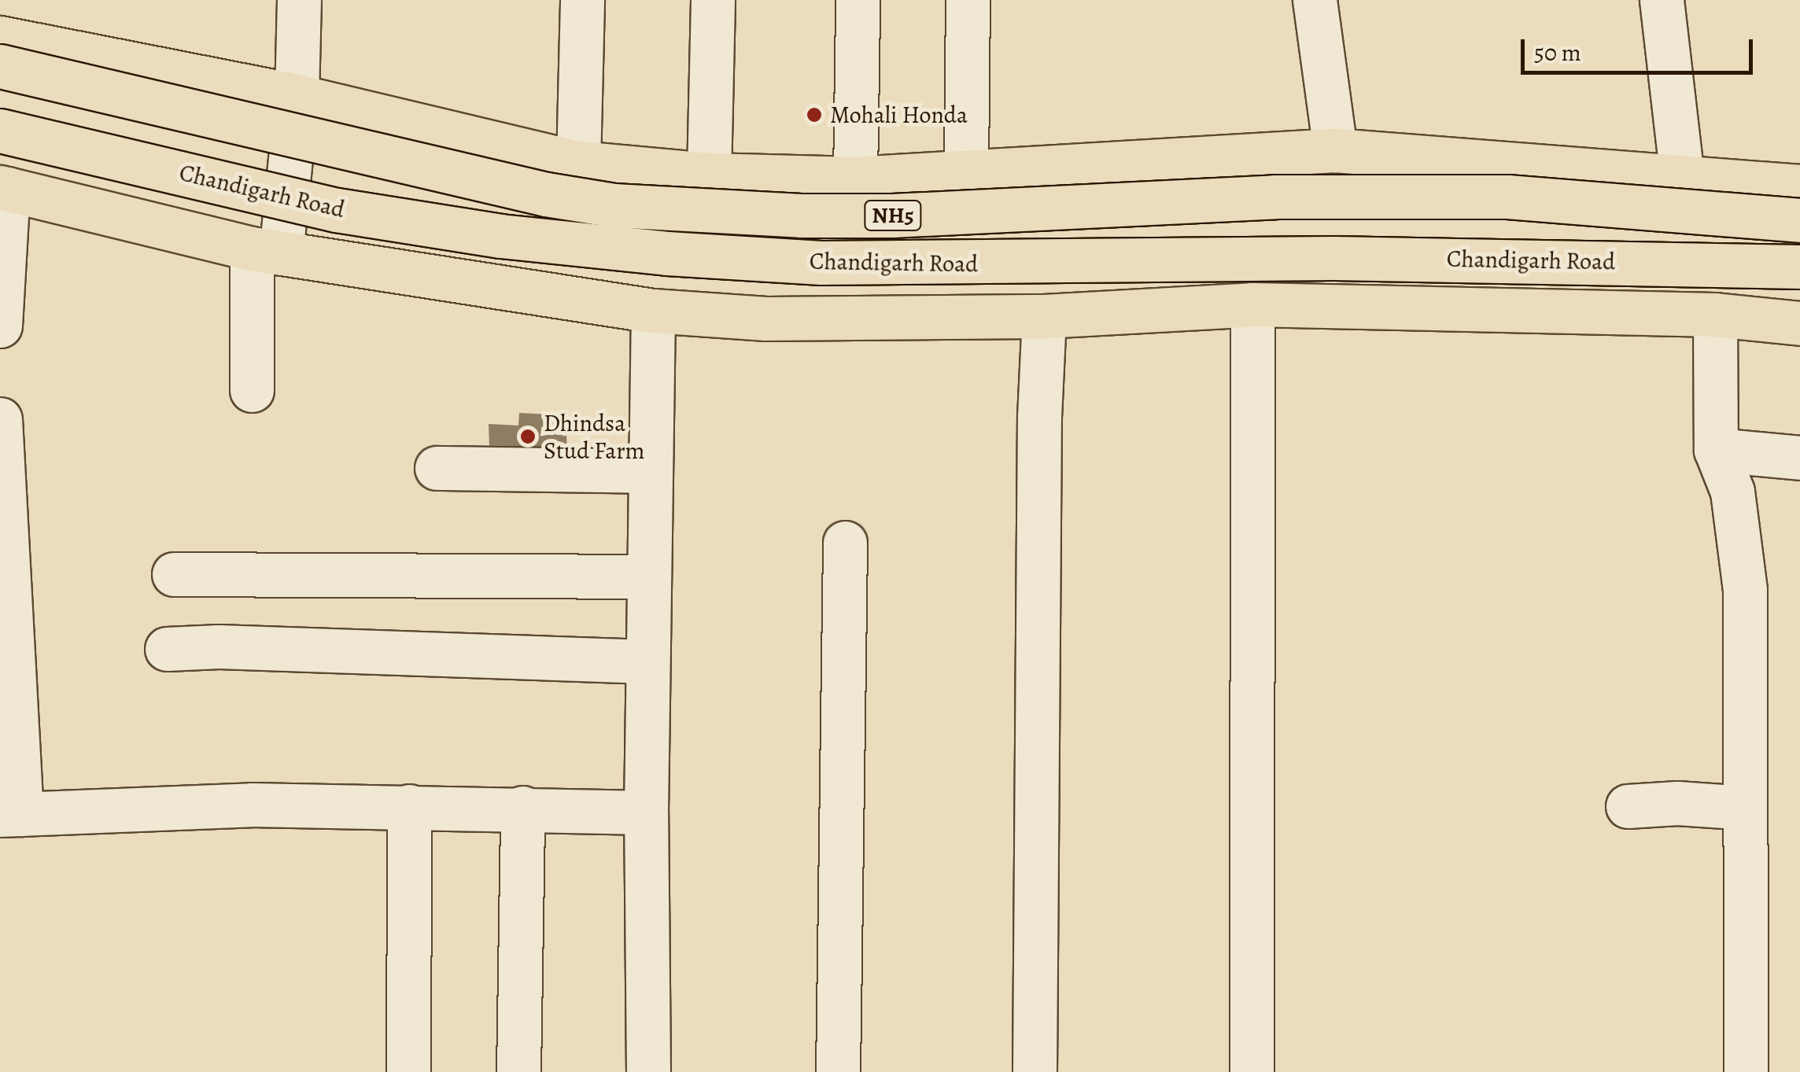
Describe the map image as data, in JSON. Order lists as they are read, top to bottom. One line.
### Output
{"streets":{"main road":["Chandigarh Road","NH5"]},"places":["Mohali Honda","Dhindsa Stud Farm"],"scale_bar":"50 m"}
